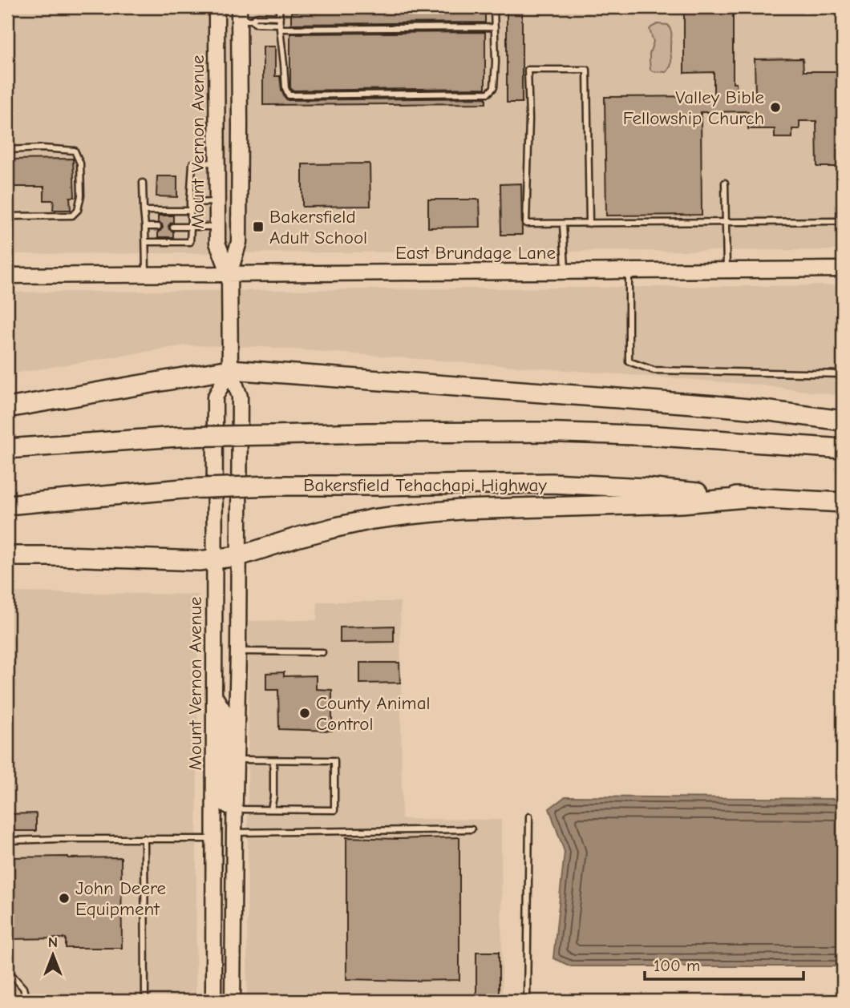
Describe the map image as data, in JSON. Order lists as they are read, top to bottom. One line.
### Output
{"streets":{"highway":["Bakersfield Tehachapi Highway"],"main road":["Mount Vernon Avenue","East Brundage Lane"]},"crossings":[["Mount Vernon Avenue","East Brundage Lane"]],"places":{"other":["Valley Bible Fellowship Church","County Animal Control","John Deere Equipment"],"transit":["Bakersfield Adult School"]},"scale_bar":"100 m","north":"top"}
